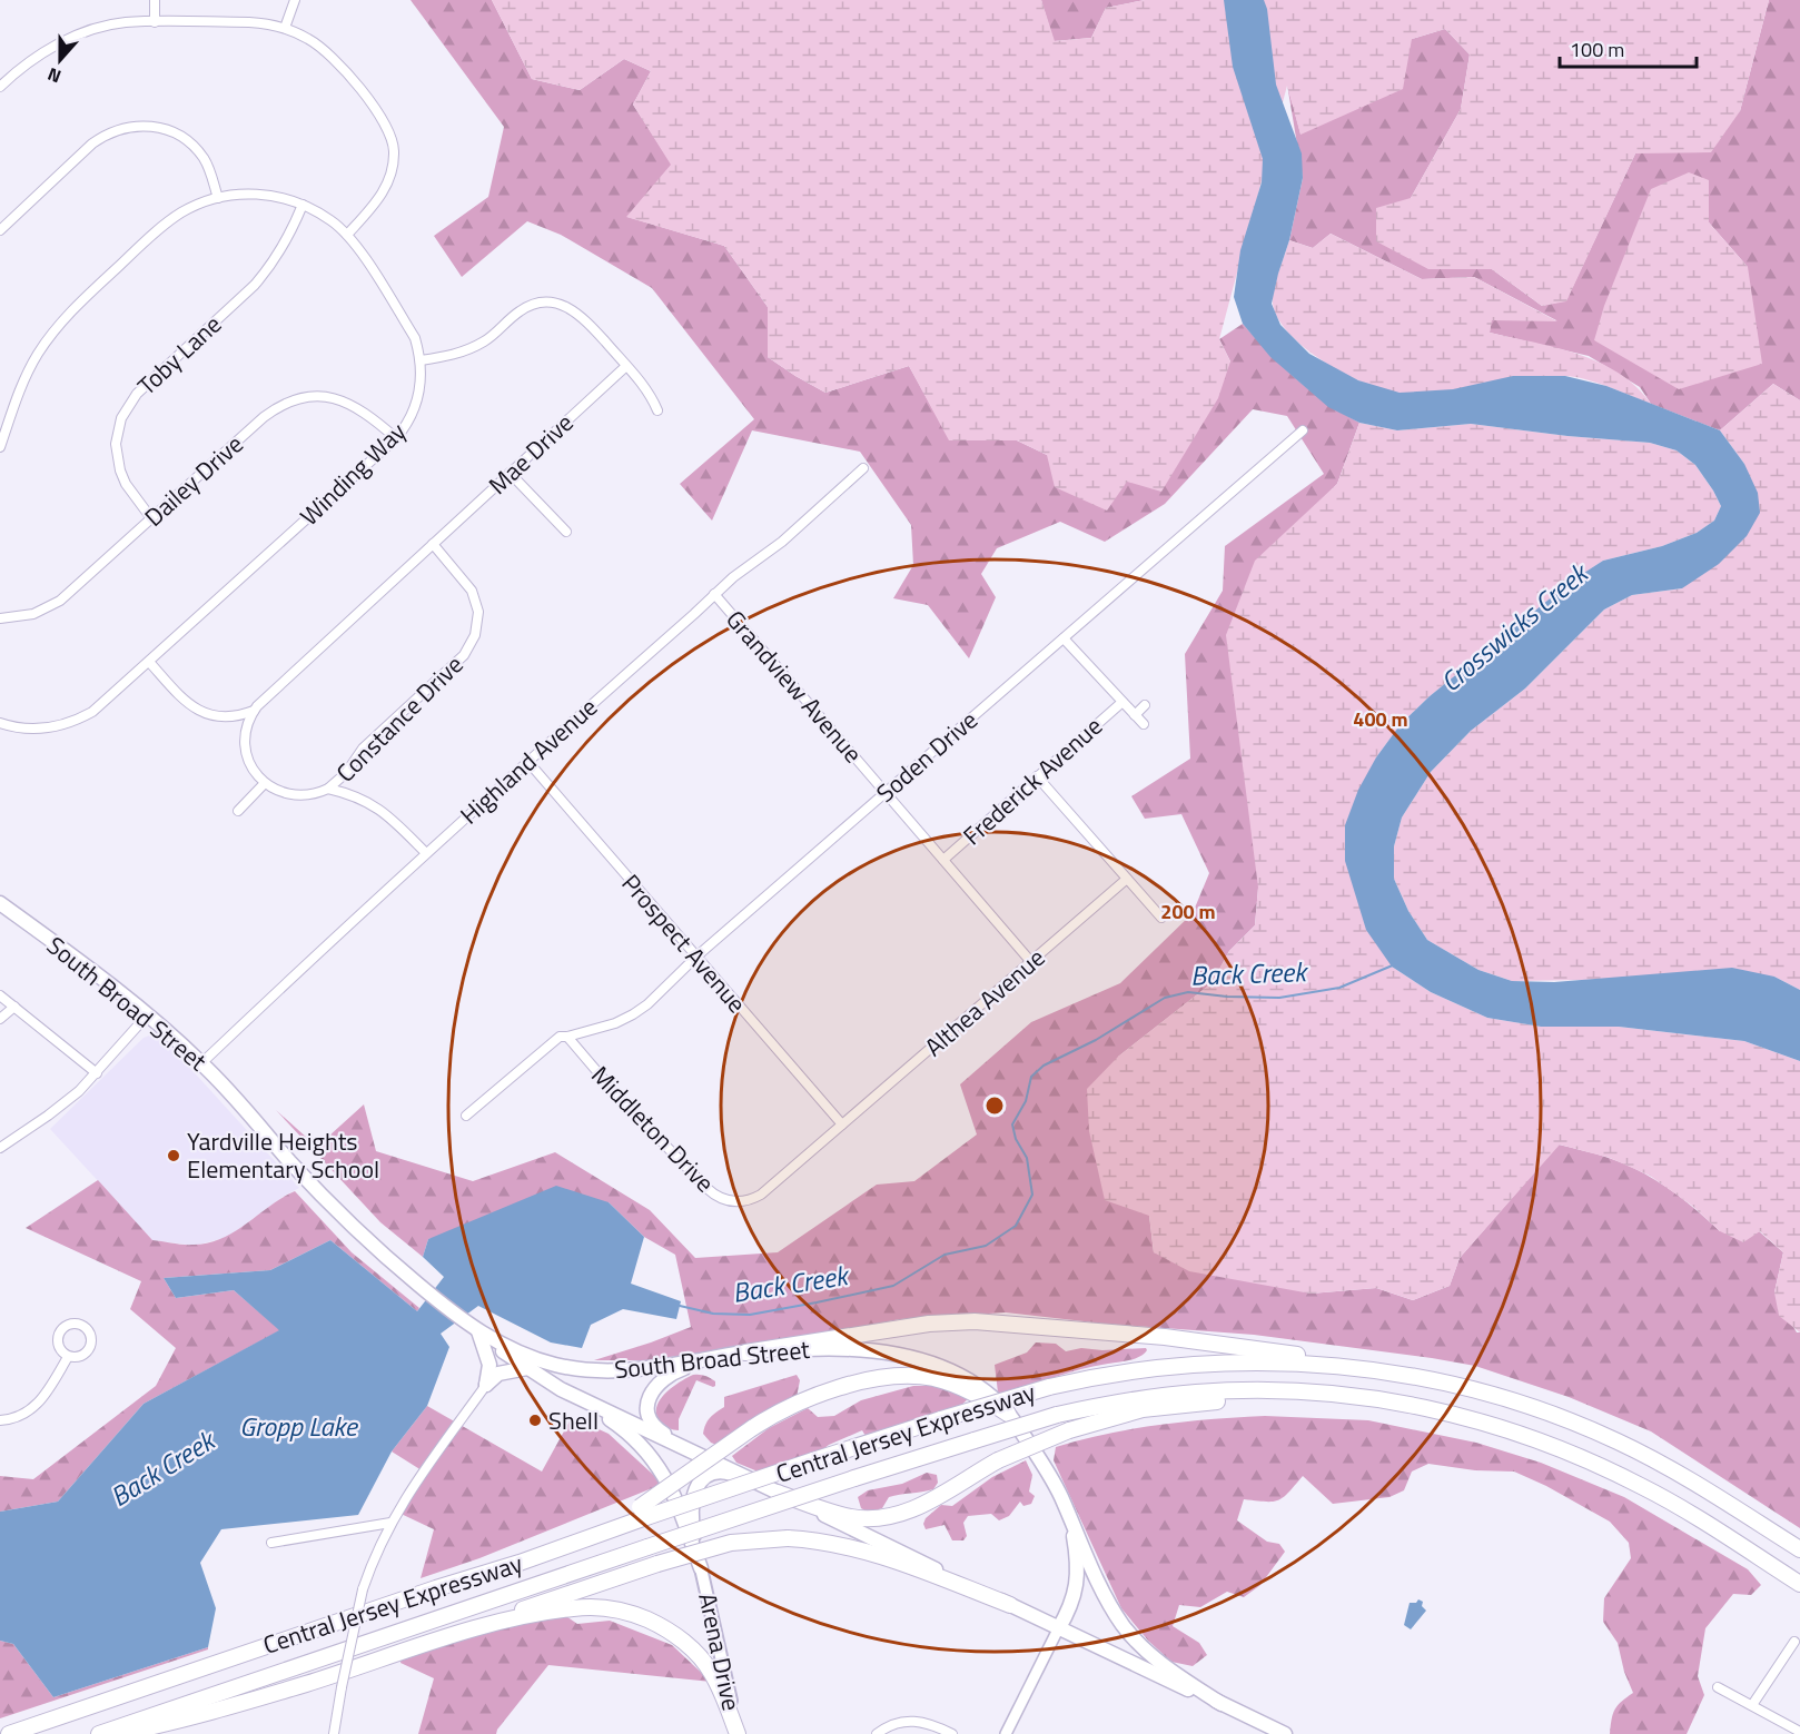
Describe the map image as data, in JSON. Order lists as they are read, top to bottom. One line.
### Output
{"streets":{"highway":["Central Jersey Expressway"],"main road":["South Broad Street","Arena Drive"],"street":["Toby Lane","Mae Drive","Winding Way","Dailey Drive","Grandview Avenue","Constance Drive","Soden Drive","Highland Avenue","Frederick Avenue","Prospect Avenue","Althea Avenue","Middleton Drive"]},"crossings":[["Toby Lane","Winding Way"],["Toby Lane","Dailey Drive"],["Mae Drive","Constance Drive"],["Winding Way","Dailey Drive"],["Grandview Avenue","Soden Drive"],["Grandview Avenue","Highland Avenue"],["Grandview Avenue","Frederick Avenue"],["Grandview Avenue","Althea Avenue"],["Soden Drive","Prospect Avenue"],["Soden Drive","Middleton Drive"],["Highland Avenue","Prospect Avenue"],["Highland Avenue","South Broad Street"],["Prospect Avenue","Althea Avenue"],["Prospect Avenue","Middleton Drive"],["Althea Avenue","Middleton Drive"]],"water":["Crosswicks Creek","Back Creek","Gropp Lake"],"places":["Yardville Heights Elementary School","Shell"],"scale_bar":"100 m","north":"bottom","rings":["400 m","200 m"]}
